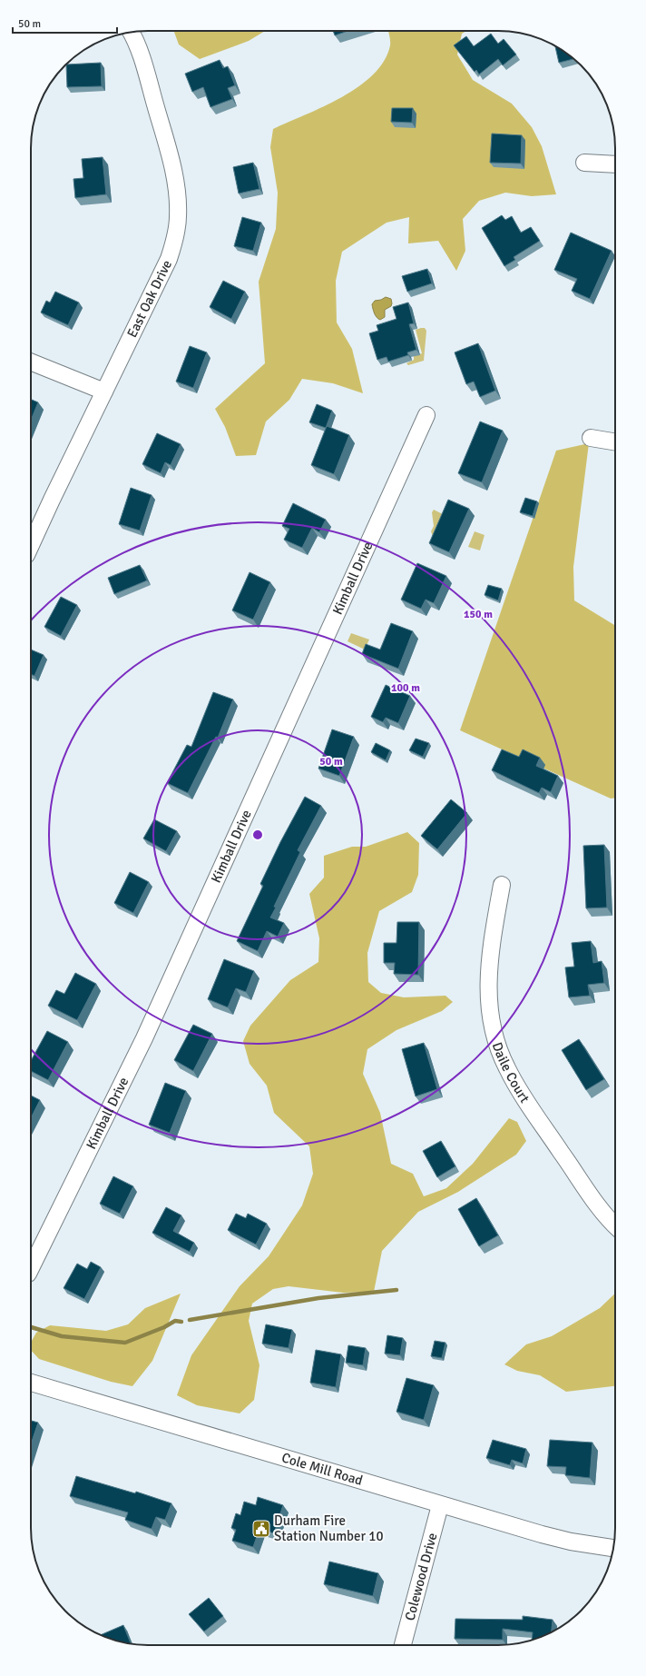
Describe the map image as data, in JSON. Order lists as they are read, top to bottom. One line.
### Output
{"streets":{"street":["East Oak Drive","Kimball Drive","Daile Court","Cole Mill Road","Colewood Drive"]},"crossings":[["Cole Mill Road","Colewood Drive"]],"places":{"public building":["Durham Fire Station Number 10"]},"scale_bar":"50 m","rings":["150 m","100 m","50 m"]}
